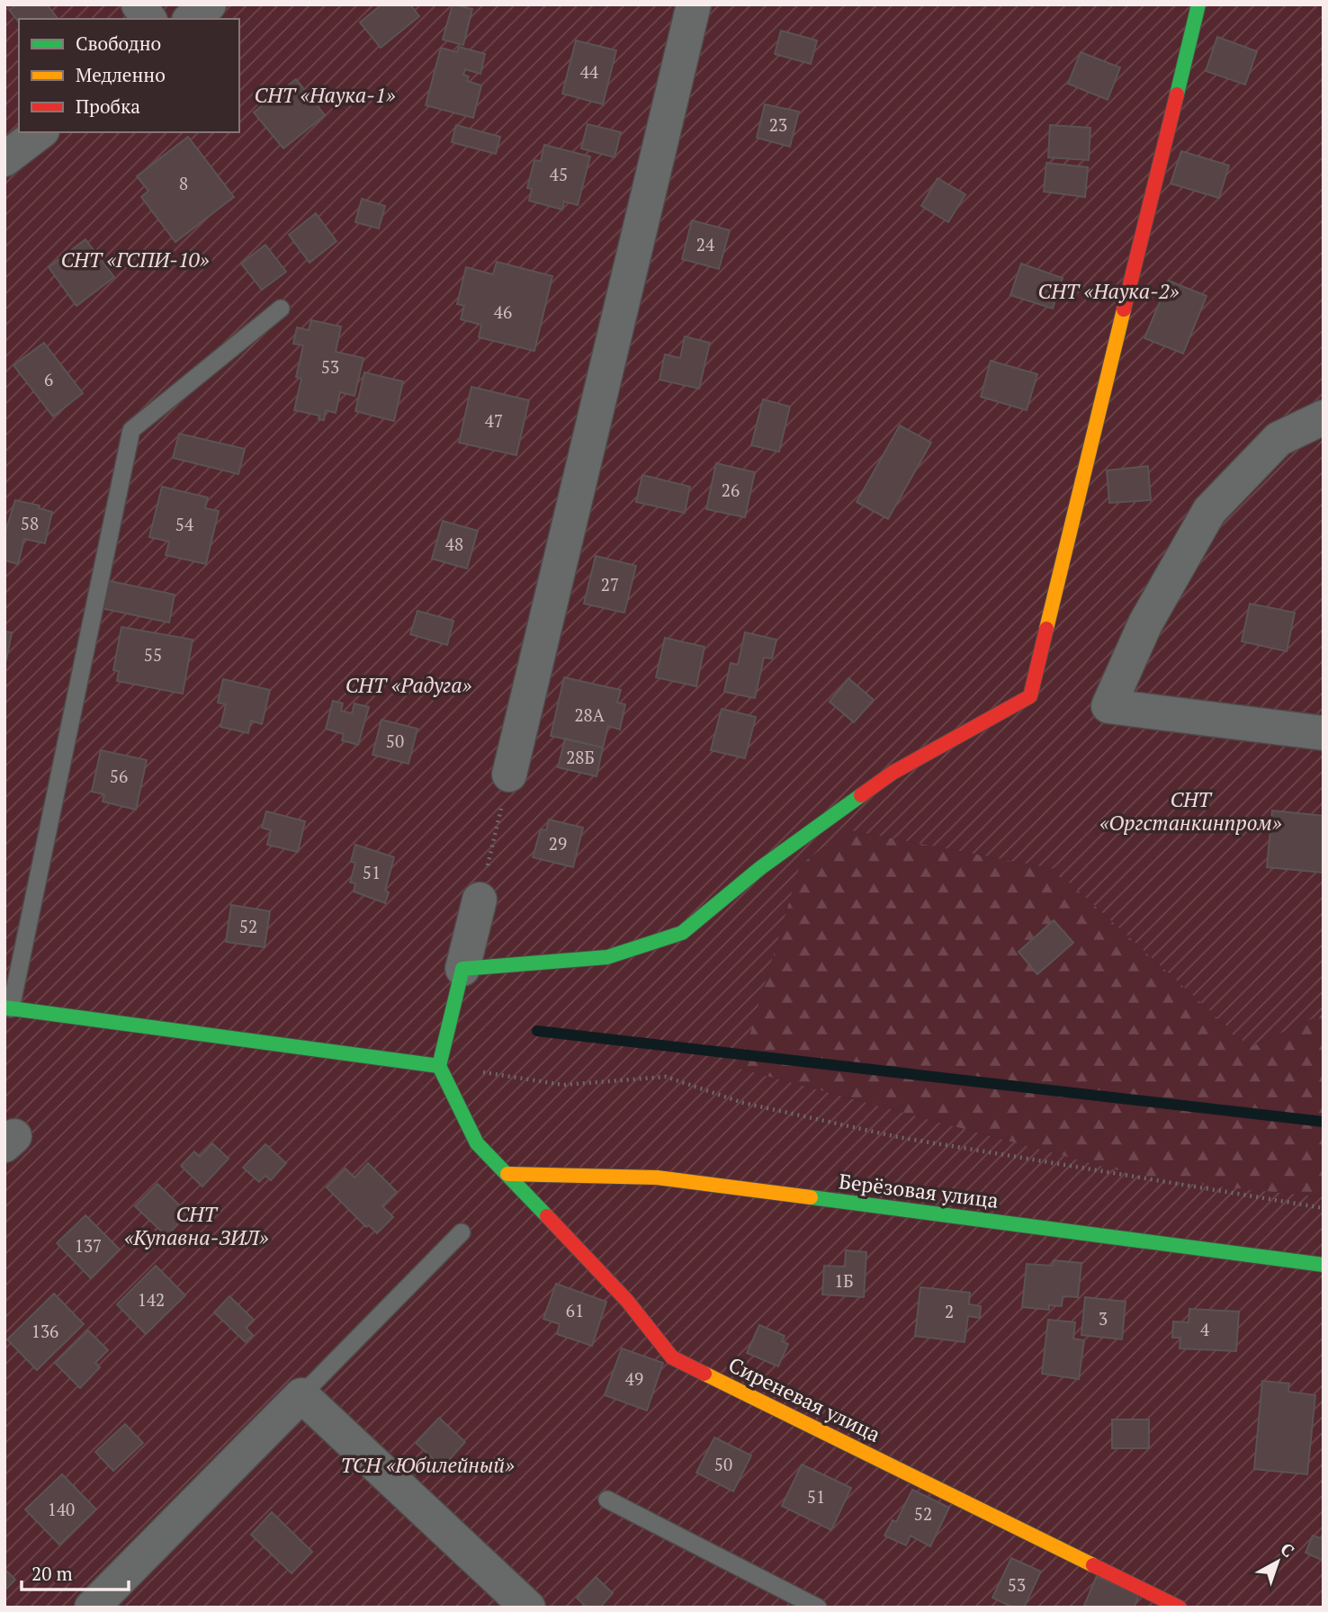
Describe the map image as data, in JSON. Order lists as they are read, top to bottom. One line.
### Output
{"streets":{"street":["Берёзовая улица","Сиреневая улица"]},"crossings":[["Берёзовая улица","Сиреневая улица"]],"parks":["СНТ «Наука-1»","СНТ «ГСПИ-10»","СНТ «Наука-2»","СНТ «Радуга»","СНТ «Оргстанкинпром»","СНТ «Купавна-ЗИЛ»","ТСН «Юбилейный»"],"house_numbers":["44","23","45","8","24","46","53","6","47","26","58","54","48","27","55","28А","50","28Б","56","29","51","52","137","1Б","142","61","2","3","4","136","49","50","51","140","52","53"],"legend":["Свободно","Медленно","Пробка"],"scale_bar":"20 m","north":"top right"}
